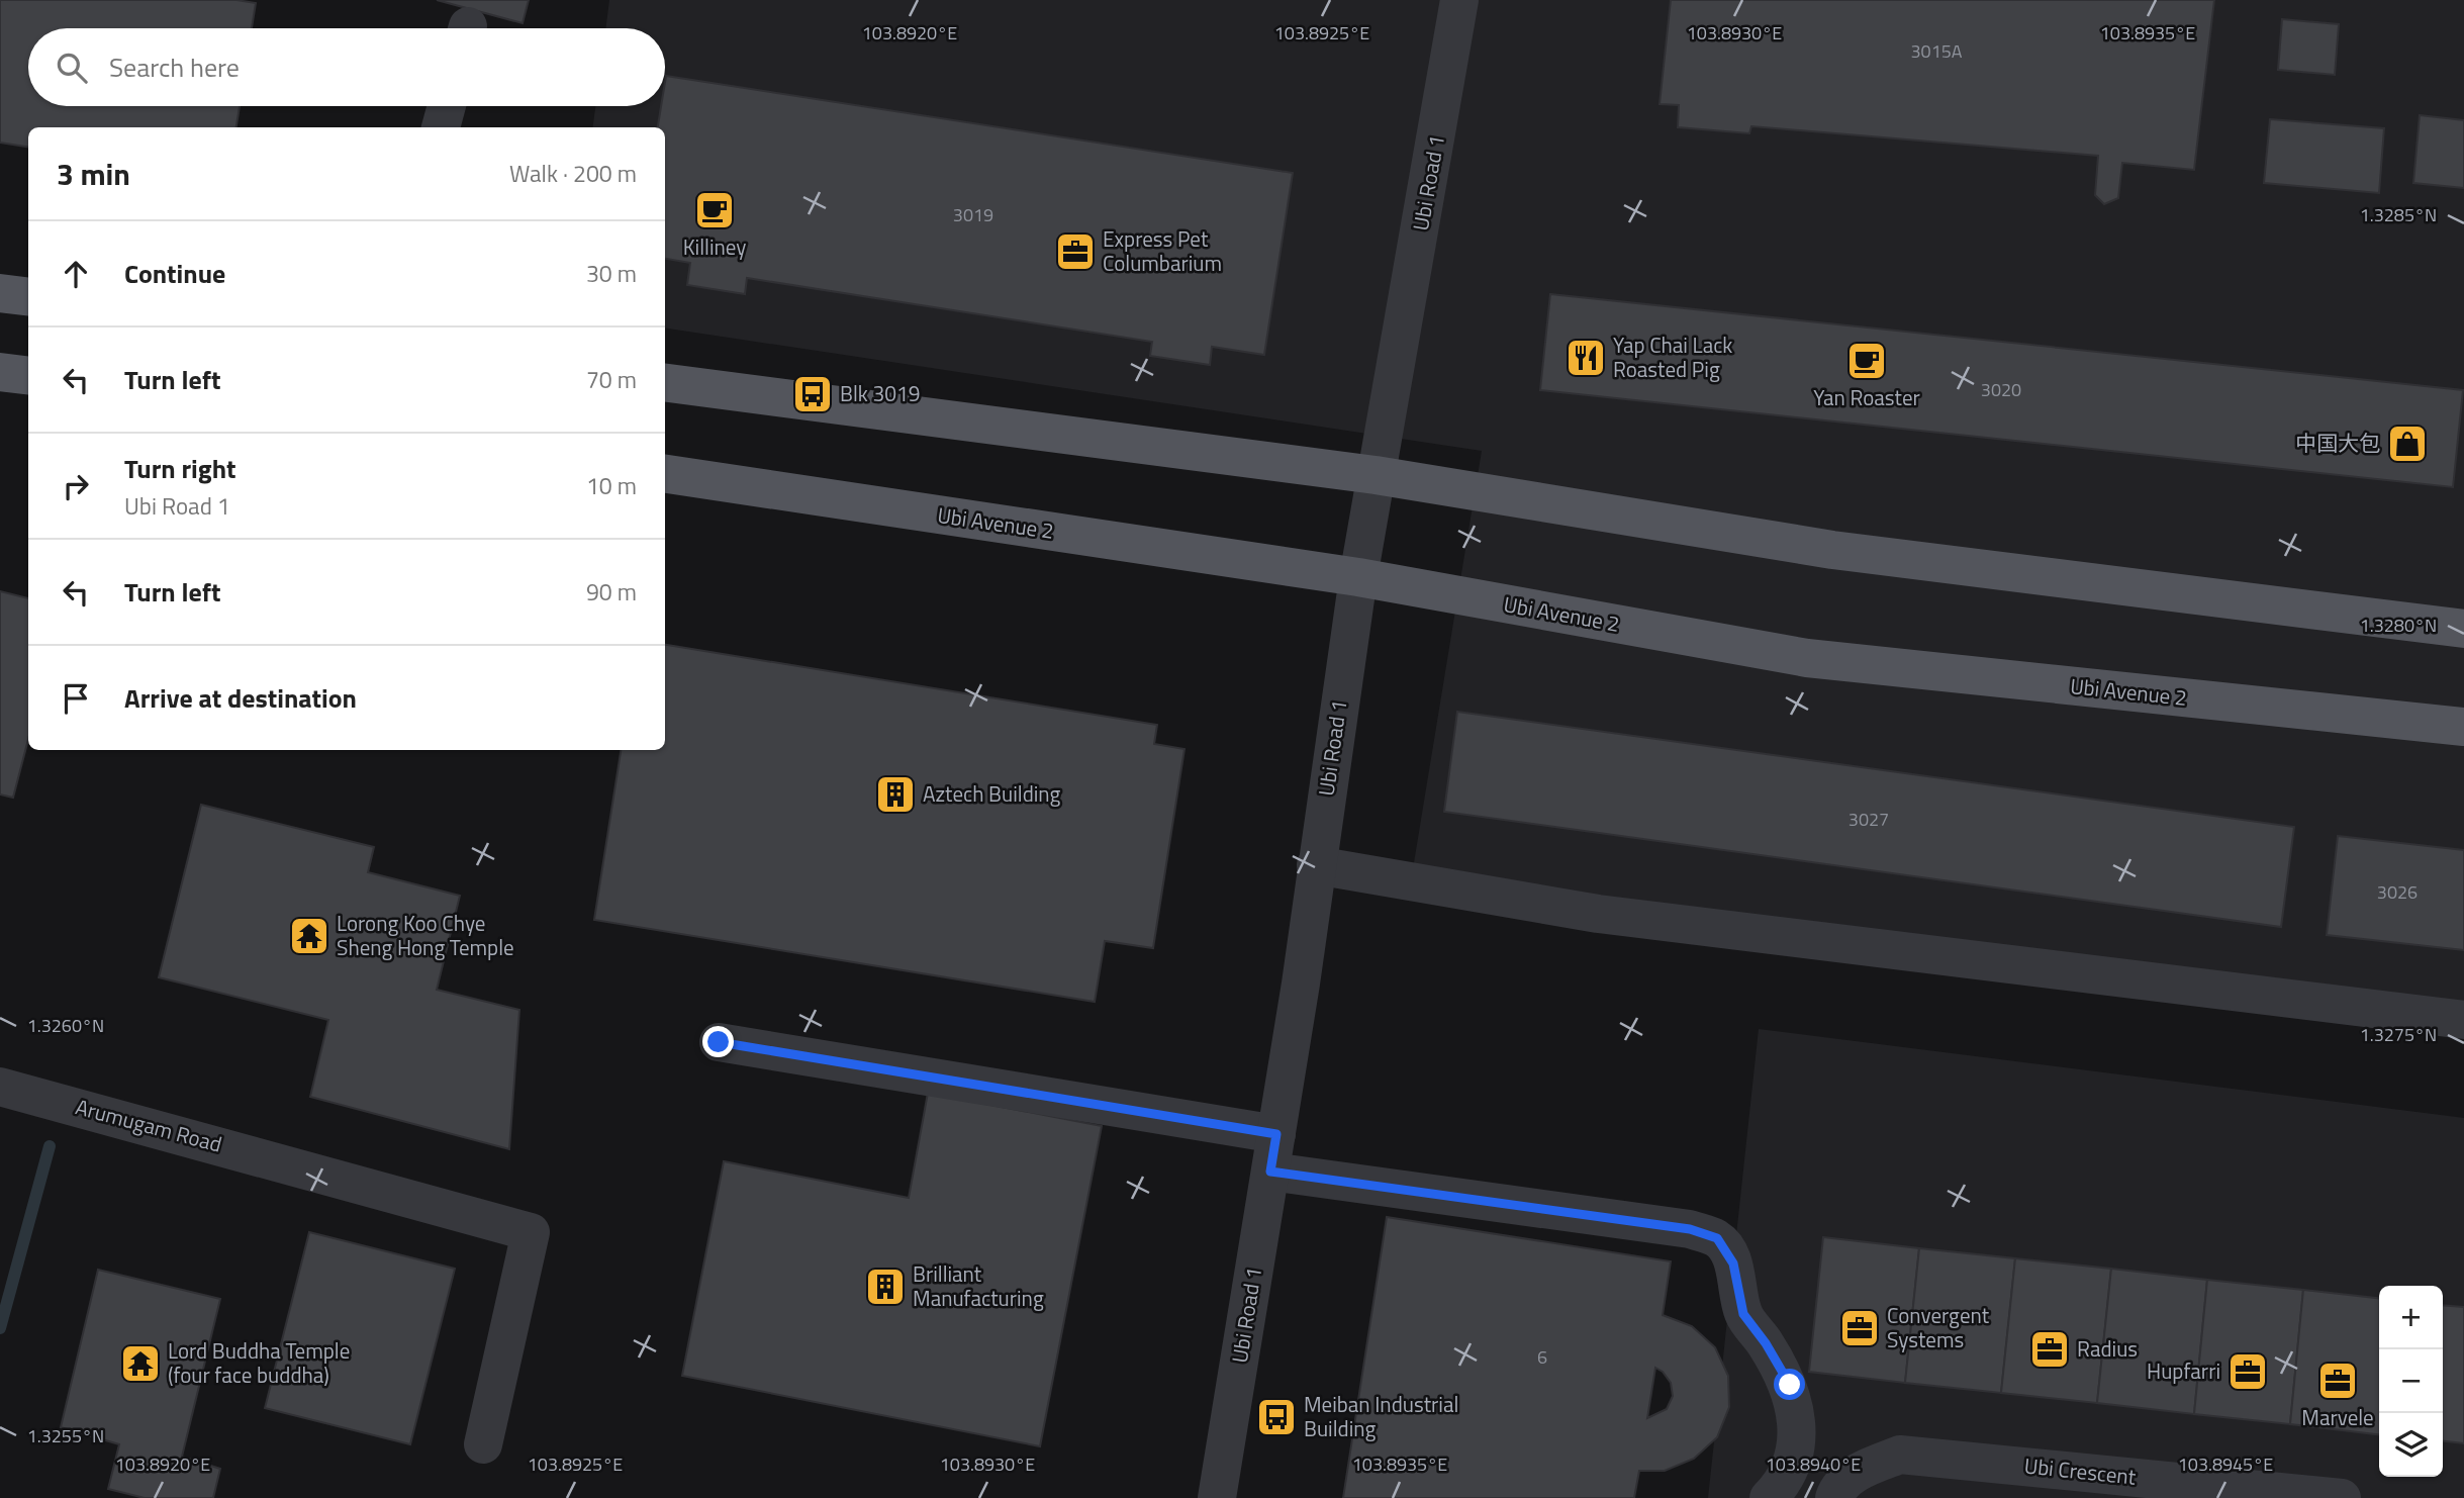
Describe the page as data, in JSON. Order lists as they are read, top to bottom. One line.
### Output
{"streets":{"main road":["Ubi Avenue 2"],"street":["Ubi Road 1","Arumugam Road","Ubi Crescent"]},"crossings":[["Ubi Road 1","Ubi Avenue 2"]],"places":{"cafe":["Killiney","Yan Roaster"],"office":["Express Pet Columbarium","Convergent Systems","Radius","Hupfarri","Marvele"],"restaurant":["Yap Chai Lack Roasted Pig"],"bus stop":["Blk 3019","Meiban Industrial Building"],"shop":["中国大包"],"building":["Aztech Building","Brilliant Manufacturing"],"temple":["Lorong Koo Chye Sheng Hong Temple","Lord Buddha Temple (four face buddha)"]},"house_numbers":["3015A","3019","3020","3027","3026","6"],"page":{"search":"Search here","heading":["3 min","Walk · 200 m"],"list":[["Continue","30 m"],["Turn left","70 m"],["Turn right","Ubi Road 1","10 m"],["Turn left","90 m"],"Arrive at destination"],"map_buttons":["+","−"]},"coordinates":["103.8920°E","103.8925°E","103.8930°E","103.8935°E","1.3285°N","1.3280°N","1.3260°N","1.3275°N","1.3255°N","103.8940°E","103.8945°E"]}
